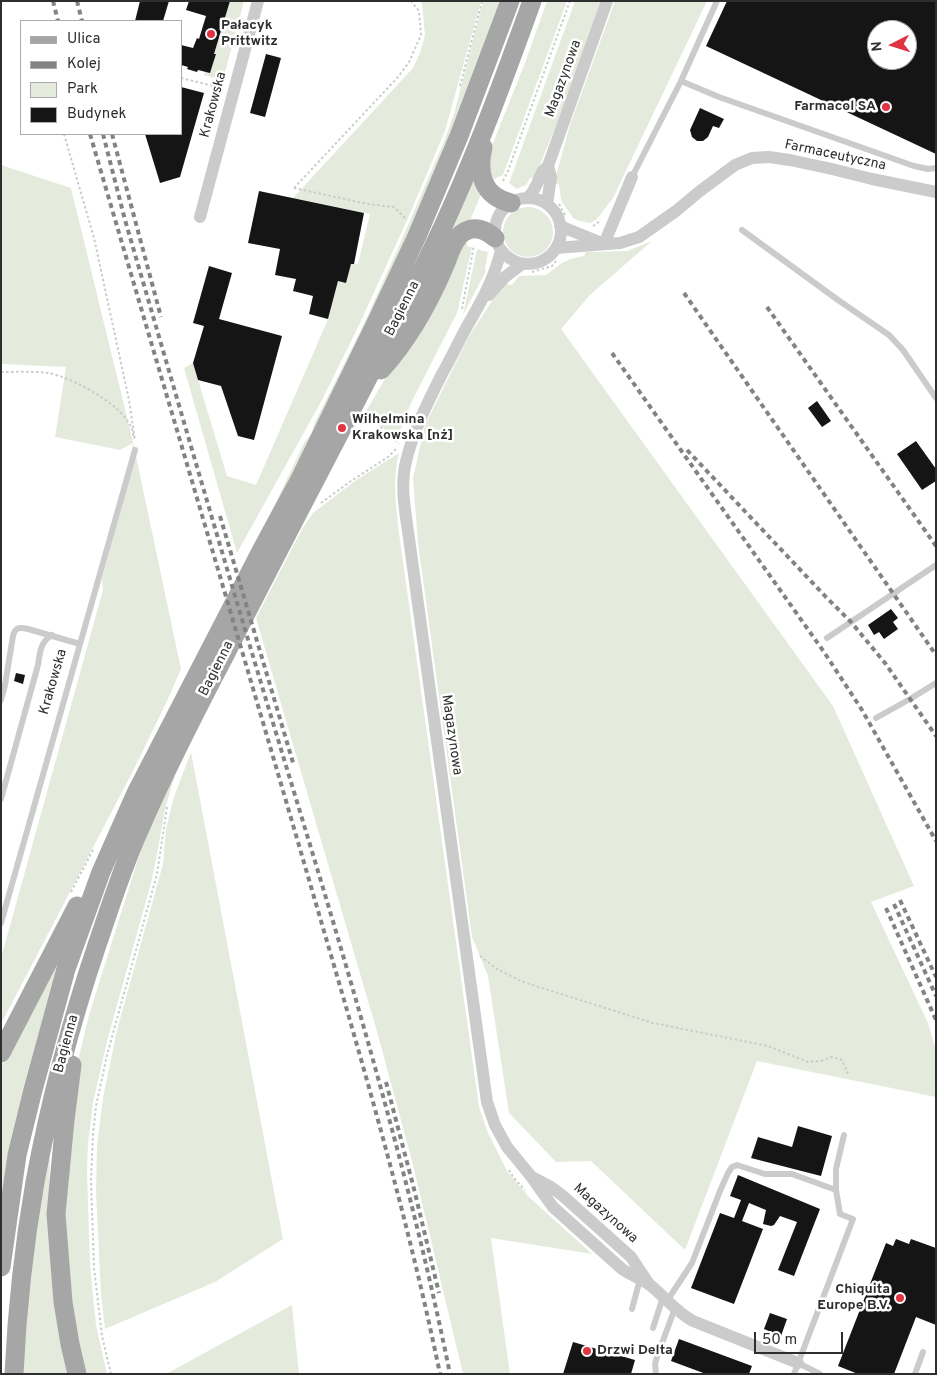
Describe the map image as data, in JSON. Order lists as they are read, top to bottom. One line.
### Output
{"streets":{"main road":["Bagienna"],"street":["Magazynowa","Krakowska","Farmaceutyczna"]},"crossings":[["Magazynowa","Farmaceutyczna"]],"places":["Pałacyk Prittwitz","Farmacol SA","Wilhelmina Krakowska [nż]","Chiquita Europe B.V.","Drzwi Delta"],"legend":["Ulica","Kolej","Park","Budynek"],"scale_bar":"50 m","north":"left"}
